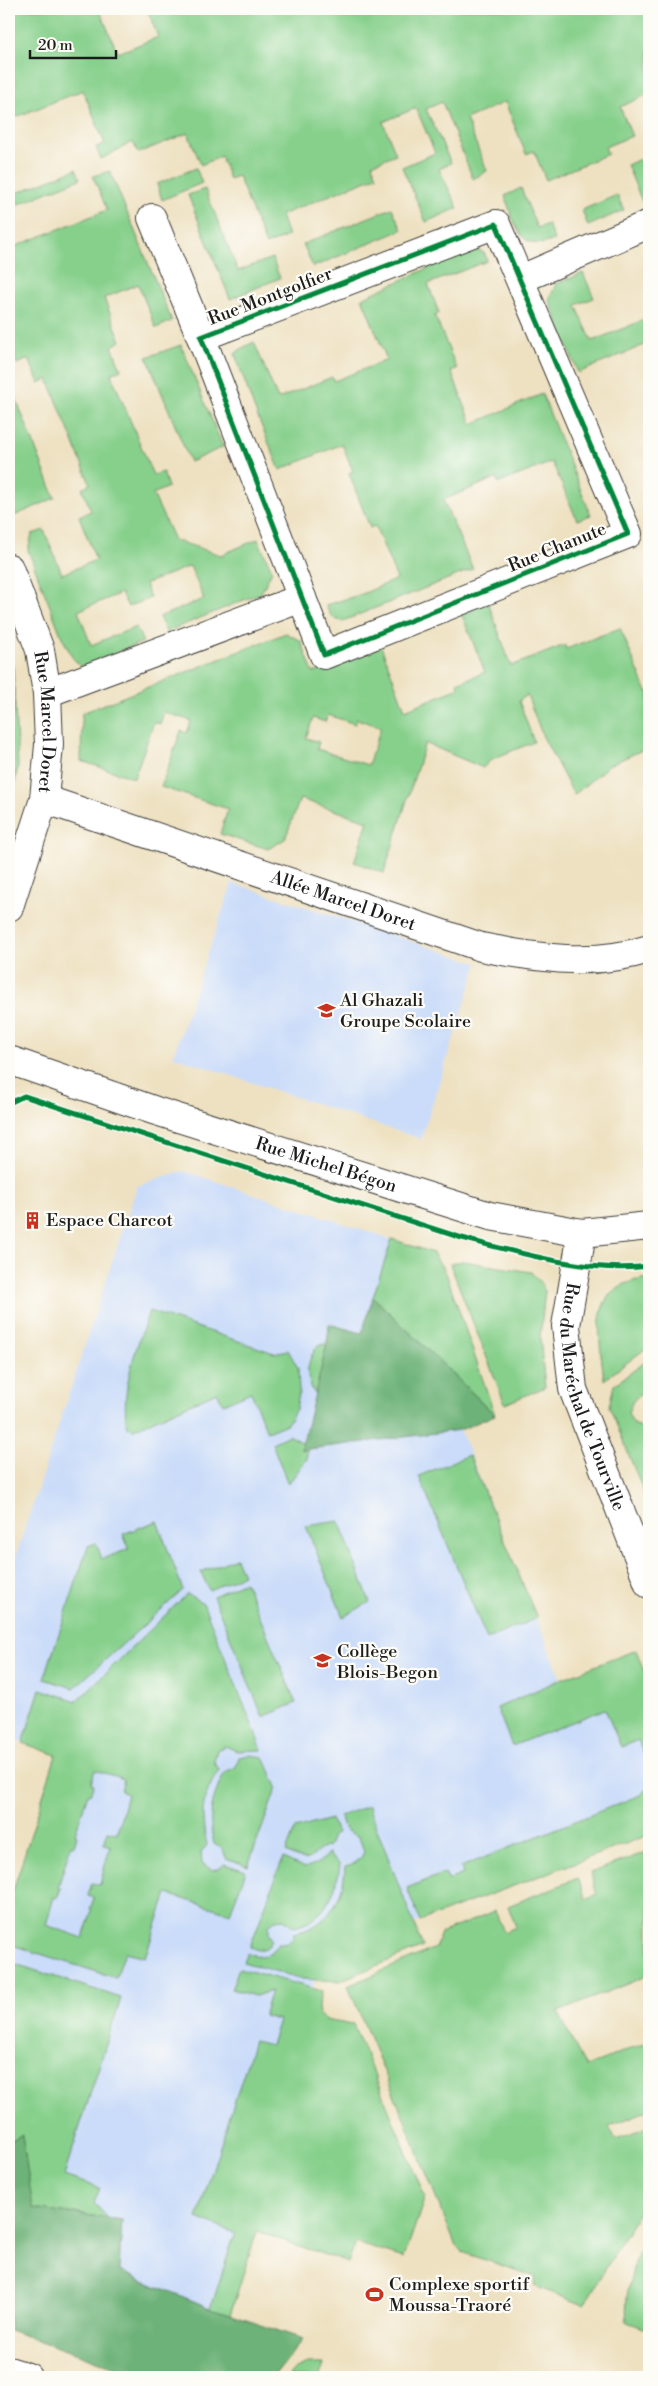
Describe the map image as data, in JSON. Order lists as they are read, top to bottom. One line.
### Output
{"streets":{"street":["Rue Montgolfier","Rue Chanute","Rue Marcel Doret","Allée Marcel Doret","Rue Michel Bégon","Rue du Maréchal de Tourville"]},"crossings":[["Rue Montgolfier","Rue Chanute"],["Rue Marcel Doret","Allée Marcel Doret"],["Rue Michel Bégon","Rue du Maréchal de Tourville"]],"places":{"school or university":["Al Ghazali Groupe Scolaire","Collège Blois-Begon"],"building":["Espace Charcot"],"sports":["Complexe sportif Moussa-Traoré"]},"scale_bar":"20 m"}
